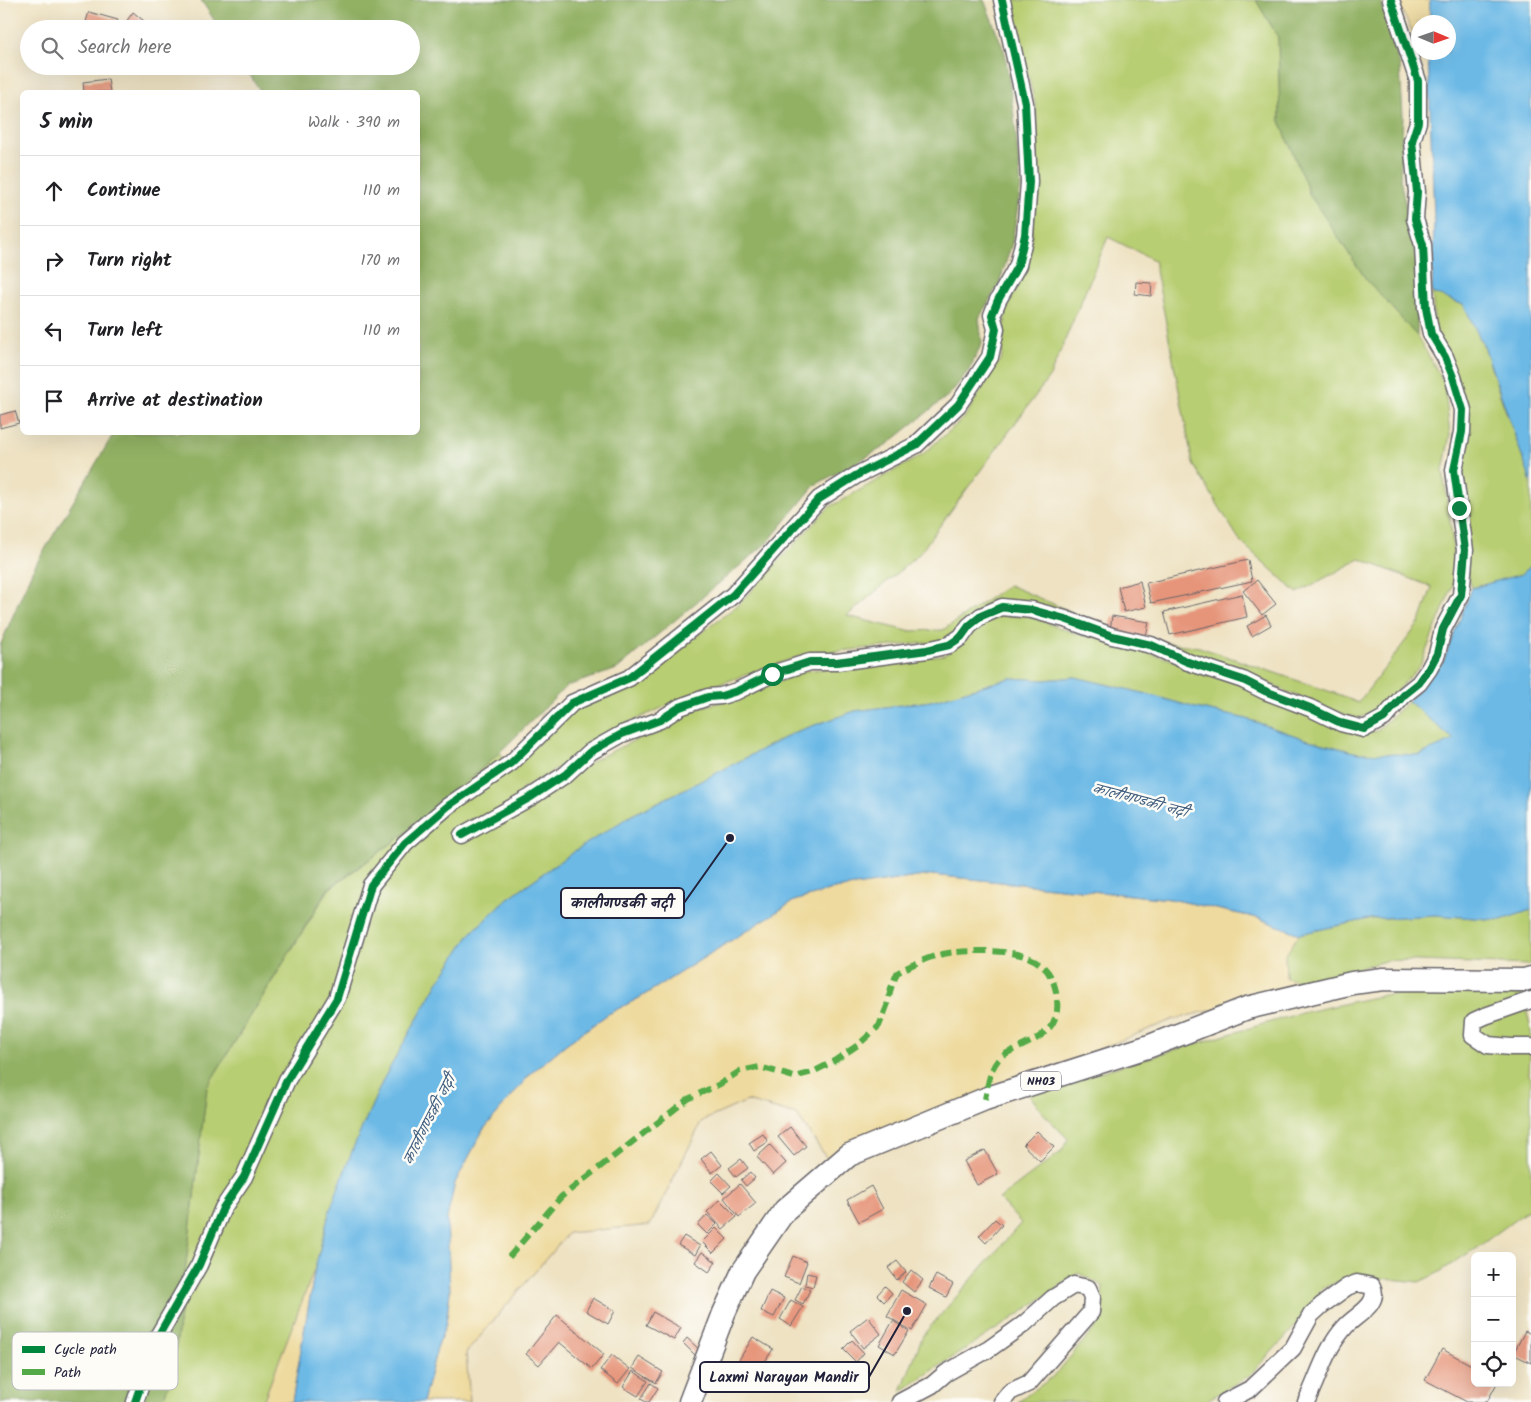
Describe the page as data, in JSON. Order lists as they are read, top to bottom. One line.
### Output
{"streets":{"highway":["NH03"]},"water":["कालीगण्डकी नदी"],"places":["कालीगण्डकी नदी","Laxmi Narayan Mandir"],"legend":["Cycle path","Path"],"north":"right","page":{"search":"Search here","heading":["5 min","Walk · 390 m"],"list":[["Continue","110 m"],["Turn right","170 m"],["Turn left","110 m"],"Arrive at destination"],"map_buttons":["+","−"]}}
